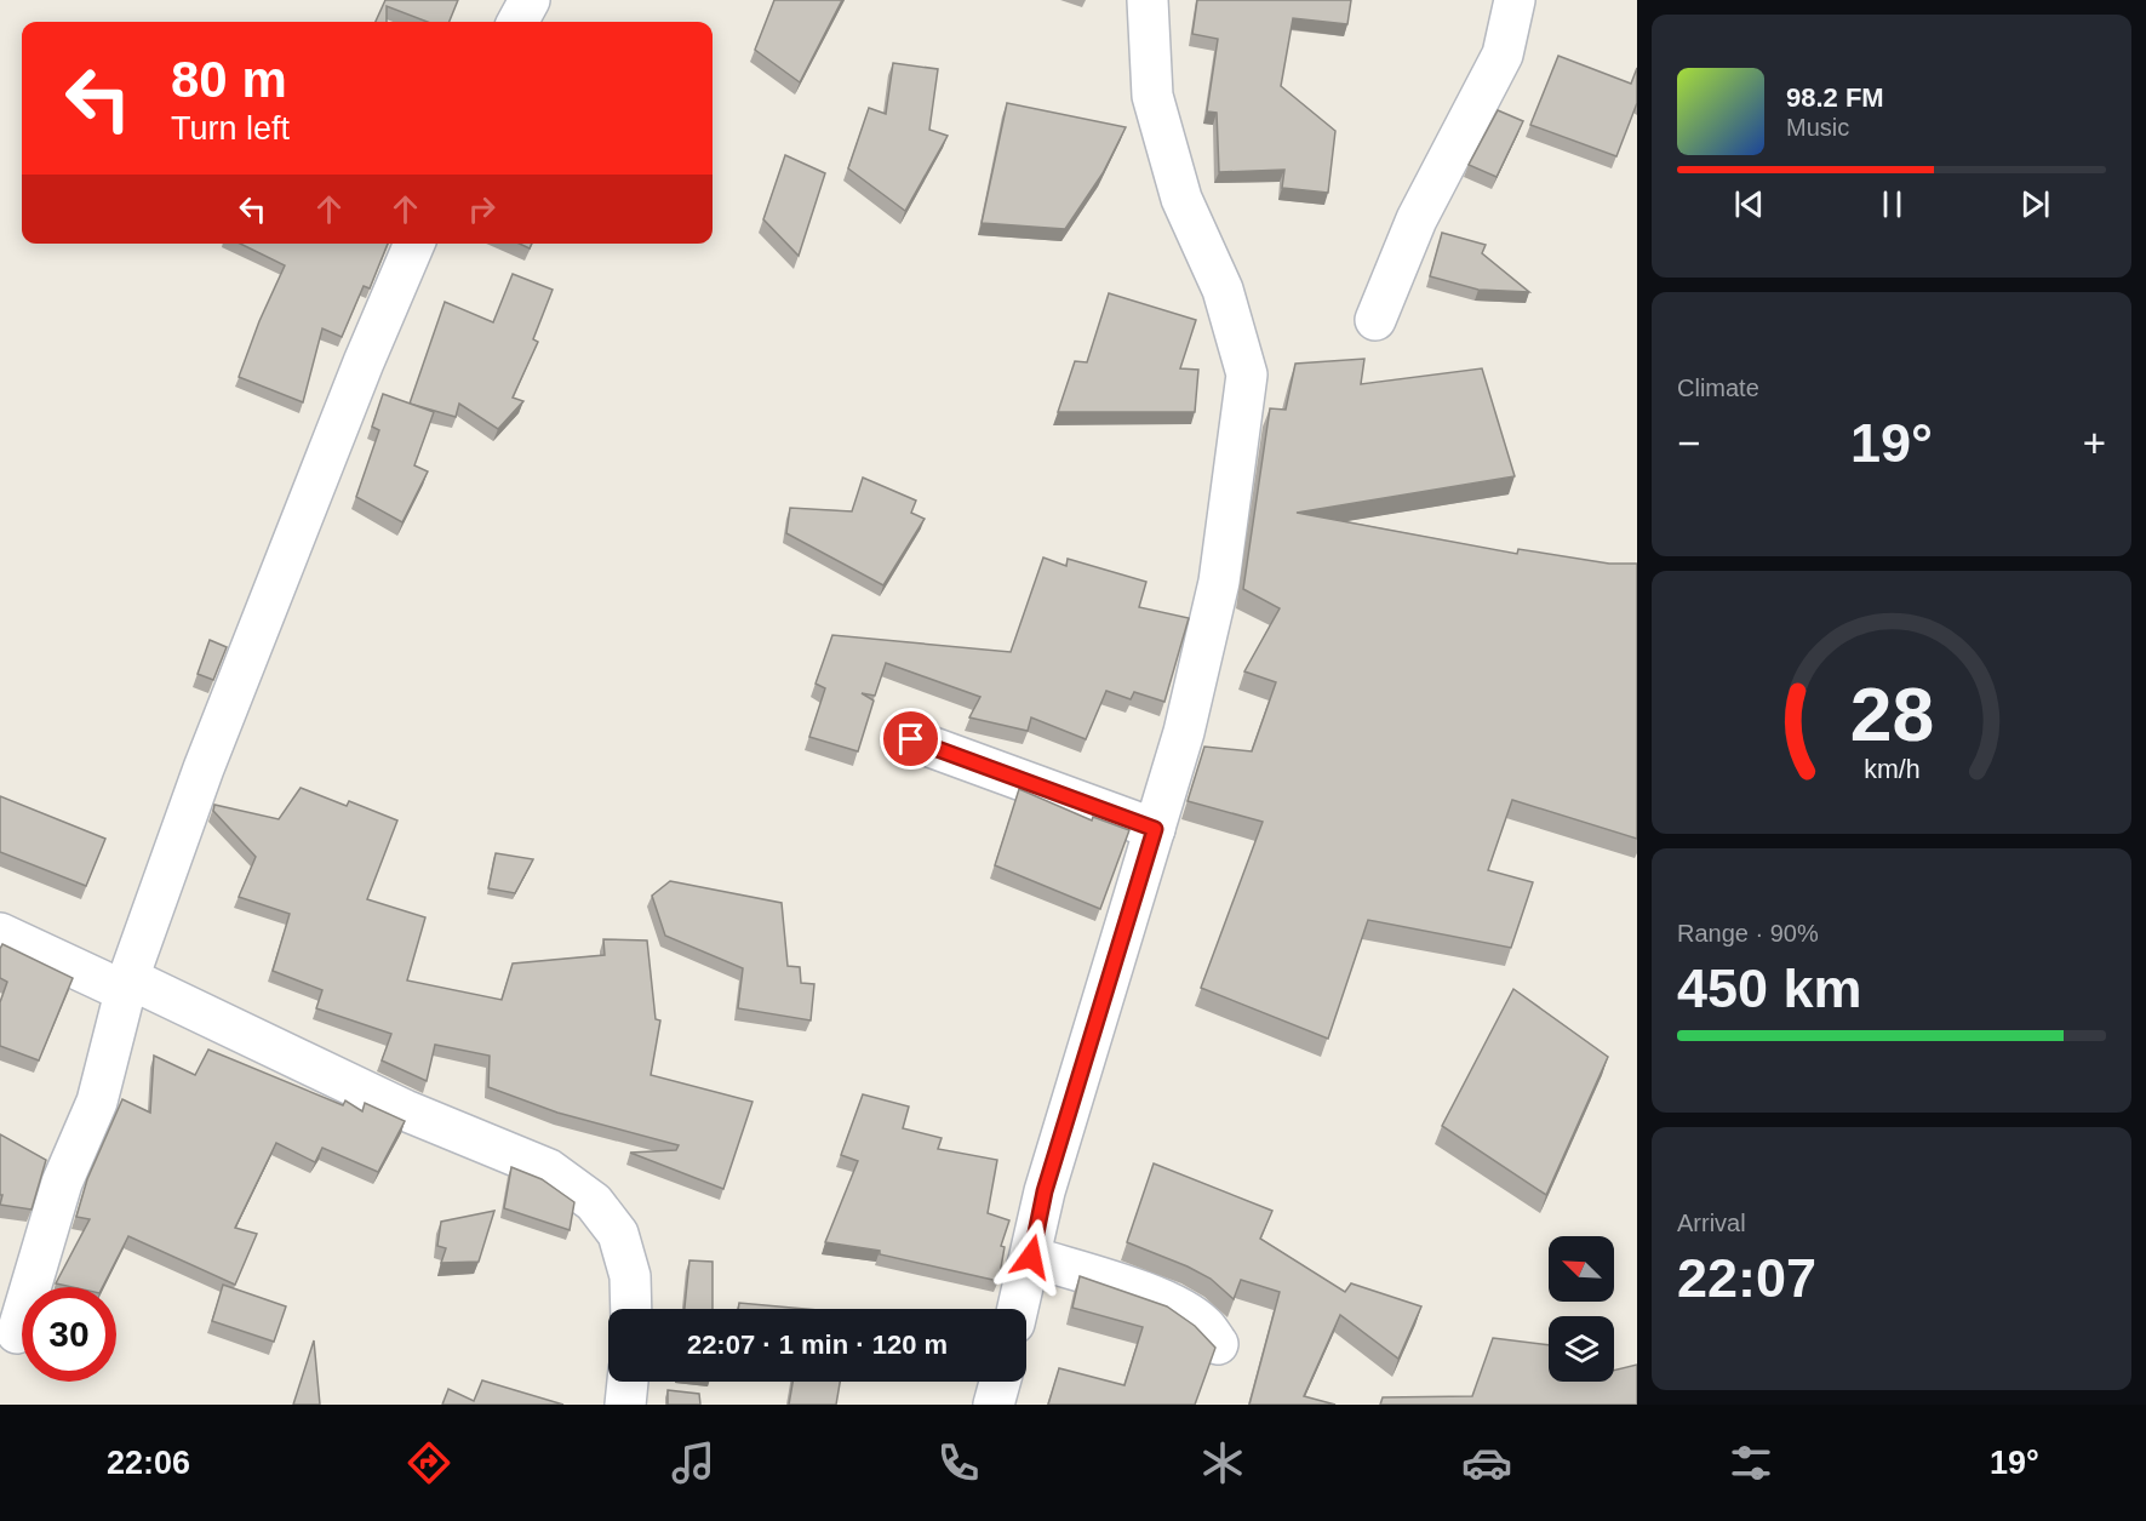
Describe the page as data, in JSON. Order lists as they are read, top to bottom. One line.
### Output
{"north":"top left","page":{"turn":["80 m","Turn left"],"song":["98.2 FM","Music"],"tile":["Climate",["Range · 90%","450 km"],["Arrival","22:07"]],"heat":["−","19°","+"],"limit":"30","trip":"22:07 · 1 min · 120 m","tabs":["22:06","19°"],"gauge":["28","km/h"]}}
